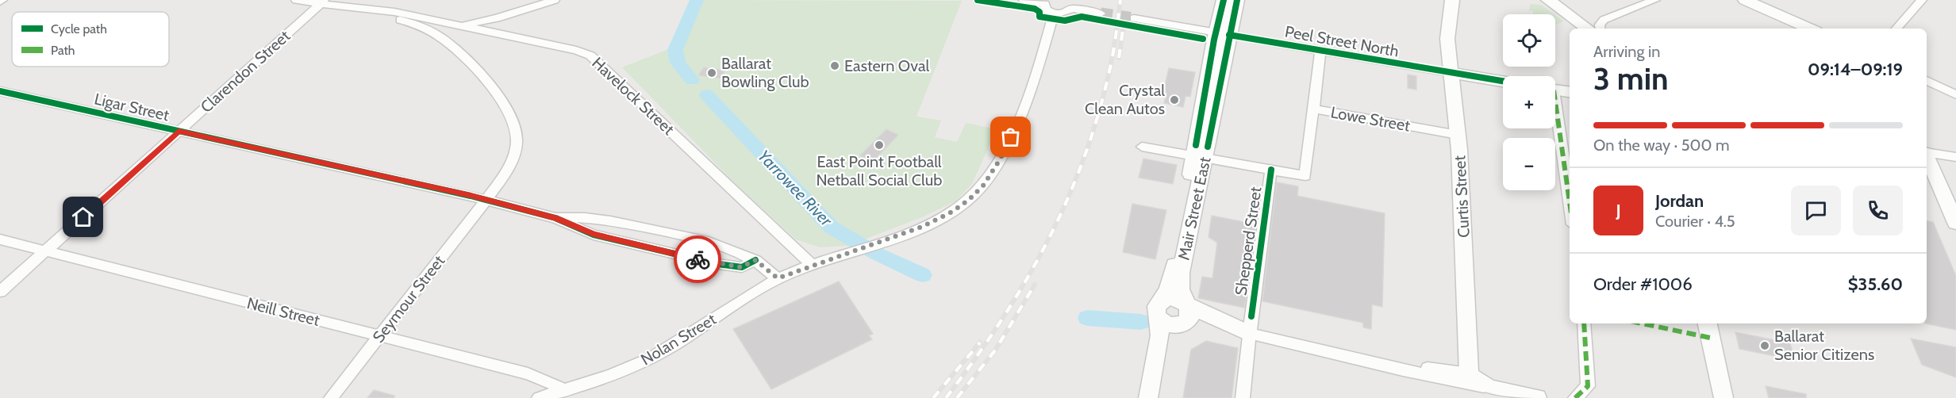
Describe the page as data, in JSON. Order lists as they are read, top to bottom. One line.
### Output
{"streets":{"street":["Peel Street North","Clarendon Street","Havelock Street","Ligar Street","Lowe Street","Curtis Street","Mair Street East","Shepperd Street","Seymour Street","Neill Street","Nolan Street"]},"crossings":[["Peel Street North","Curtis Street"],["Peel Street North","Mair Street East"],["Peel Street North","Shepperd Street"],["Clarendon Street","Havelock Street"],["Clarendon Street","Ligar Street"],["Clarendon Street","Neill Street"],["Havelock Street","Seymour Street"],["Havelock Street","Nolan Street"],["Ligar Street","Seymour Street"],["Ligar Street","Nolan Street"],["Lowe Street","Curtis Street"],["Lowe Street","Shepperd Street"],["Seymour Street","Neill Street"],["Neill Street","Nolan Street"]],"water":["Yarrowee River"],"places":["Eastern Oval","Ballarat Bowling Club","Crystal Clean Autos","East Point Football Netball Social Club","Ballarat Senior Citizens"],"legend":["Cycle path","Path"],"page":{"map_buttons":["+","−"],"heading":["3 min","Arriving in","09:14–09:19"],"panel":["Jordan","Courier · 4.5","Order #1006","$35.60"],"bar":"On the way · 500 m","round":"J"}}
